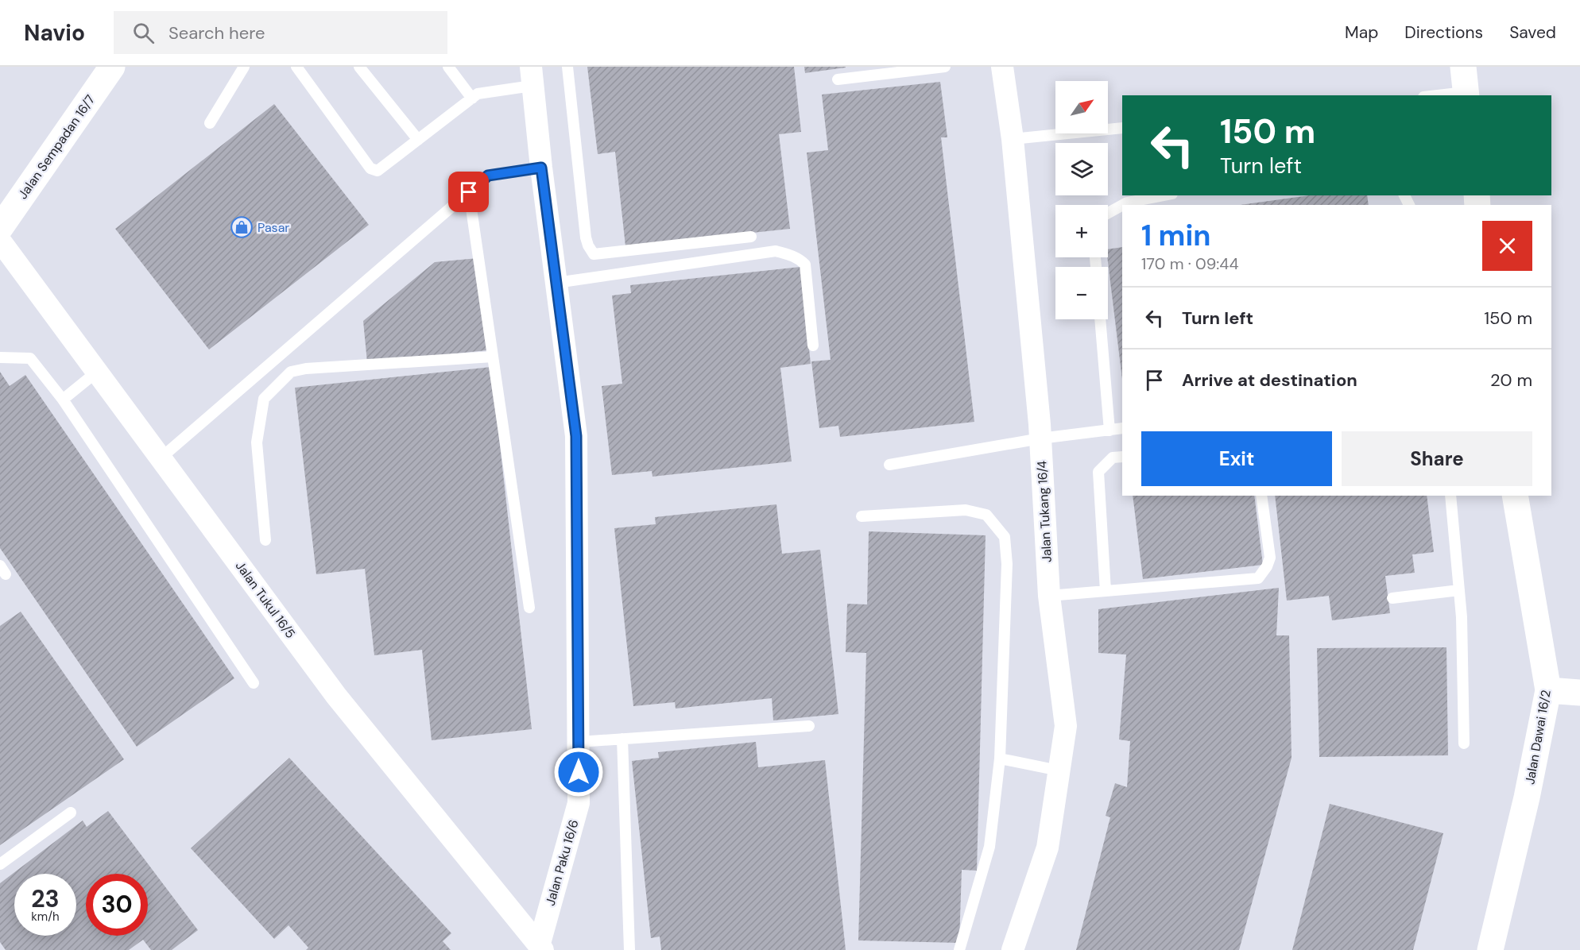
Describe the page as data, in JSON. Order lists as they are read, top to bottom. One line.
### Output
{"streets":{"street":["Jalan Sempadan 16/7","Jalan Tukang 16/4","Jalan Tukul 16/5","Jalan Dawai 16/2","Jalan Paku 16/6"]},"crossings":[["Jalan Tukul 16/5","Jalan Paku 16/6"]],"places":{"shop":["Pasar"]},"north":"top right","page":{"header":"Navio","search":"Search here","nav":["Map","Directions","Saved"],"map_buttons":["+","−"],"turn":["150 m","Turn left"],"heading":["1 min","170 m · 09:44"],"list":[{"name":"Turn left","value":"150 m"},{"name":"Arrive at destination","value":"20 m"}],"buttons":["Exit","Share"],"speed":"23 km/h","limit":"30"}}
